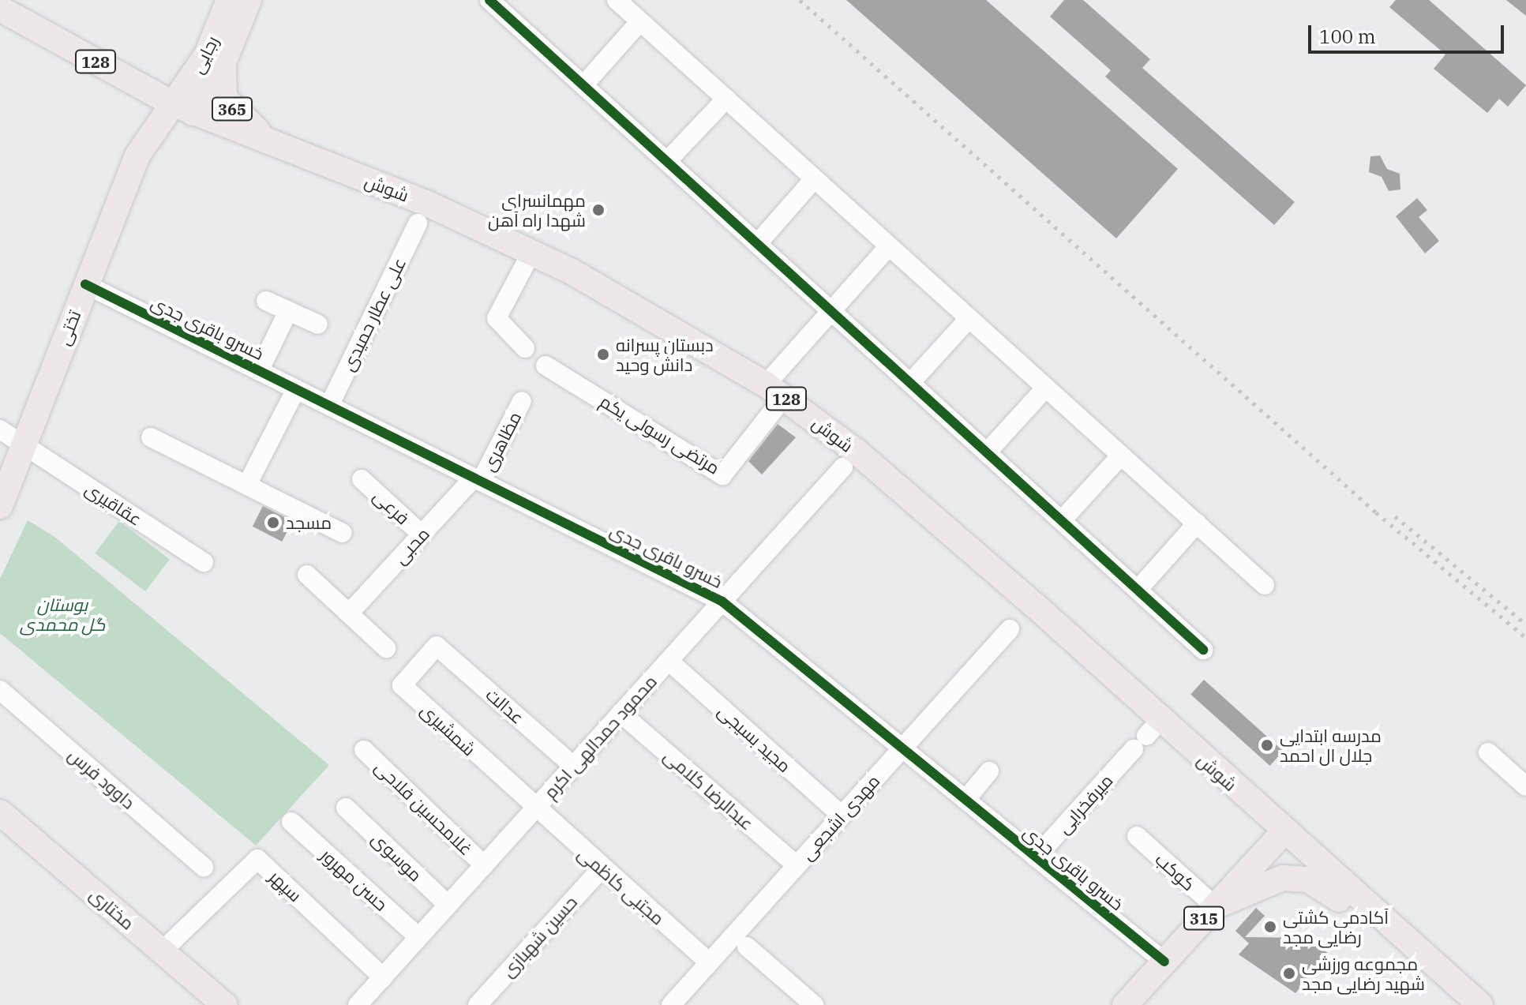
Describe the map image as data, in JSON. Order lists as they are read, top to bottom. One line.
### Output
{"streets":{"main road":["رجایی","128","365","شوش","تختی","مختاری","315"],"street":["علی عطار حمیدی","خسرو باقری جدی","مرتضی رسولی یکم","مظاهری","عقاقیری","فرعی","محبی","عدالت","شمشیری","محمود حمدالهی اکرم","مجید بسیجی","داوود فرس","عبدالرضا کلامی","میرفخرایی","غلامحسین فلاحی","مهدی اشجعی","موسوی","کوکب","حسن مهرور","سپهر","مجتبی کاظمی","حسین شهبازی"]},"crossings":[["رجایی","365"],["365","شوش"],["365","تختی"],["شوش","تختی"],["شوش","مرتضی رسولی یکم"],["شوش","میرفخرایی"],["شوش","315"],["علی عطار حمیدی","خسرو باقری جدی"],["تختی","خسرو باقری جدی"],["تختی","عقاقیری"],["خسرو باقری جدی","مظاهری"],["خسرو باقری جدی","محبی"],["خسرو باقری جدی","محمود حمدالهی اکرم"],["خسرو باقری جدی","میرفخرایی"],["خسرو باقری جدی","مهدی اشجعی"],["خسرو باقری جدی","315"],["مظاهری","محبی"],["فرعی","محبی"],["عدالت","شمشیری"],["عدالت","محمود حمدالهی اکرم"],["شمشیری","محمود حمدالهی اکرم"],["شمشیری","مجتبی کاظمی"],["محمود حمدالهی اکرم","مجید بسیجی"],["محمود حمدالهی اکرم","عبدالرضا کلامی"],["محمود حمدالهی اکرم","غلامحسین فلاحی"],["محمود حمدالهی اکرم","موسوی"],["محمود حمدالهی اکرم","حسن مهرور"],["محمود حمدالهی اکرم","سپهر"],["محمود حمدالهی اکرم","مجتبی کاظمی"],["مجید بسیجی","مهدی اشجعی"],["عبدالرضا کلامی","مهدی اشجعی"],["مهدی اشجعی","مجتبی کاظمی"],["کوکب","315"],["سپهر","مختاری"],["مجتبی کاظمی","حسین شهبازی"]],"parks":["بوستان گل محمدی"],"places":["مهمانسرای شهدا راه آهن","دبستان پسرانه دانش وحید","مسجد","مدرسه ابتدایی جلال ال احمد","آکادمی کشتی رضایی مجد","مجموعه ورزشی شهید رضایی مجد"],"scale_bar":"100 m"}
